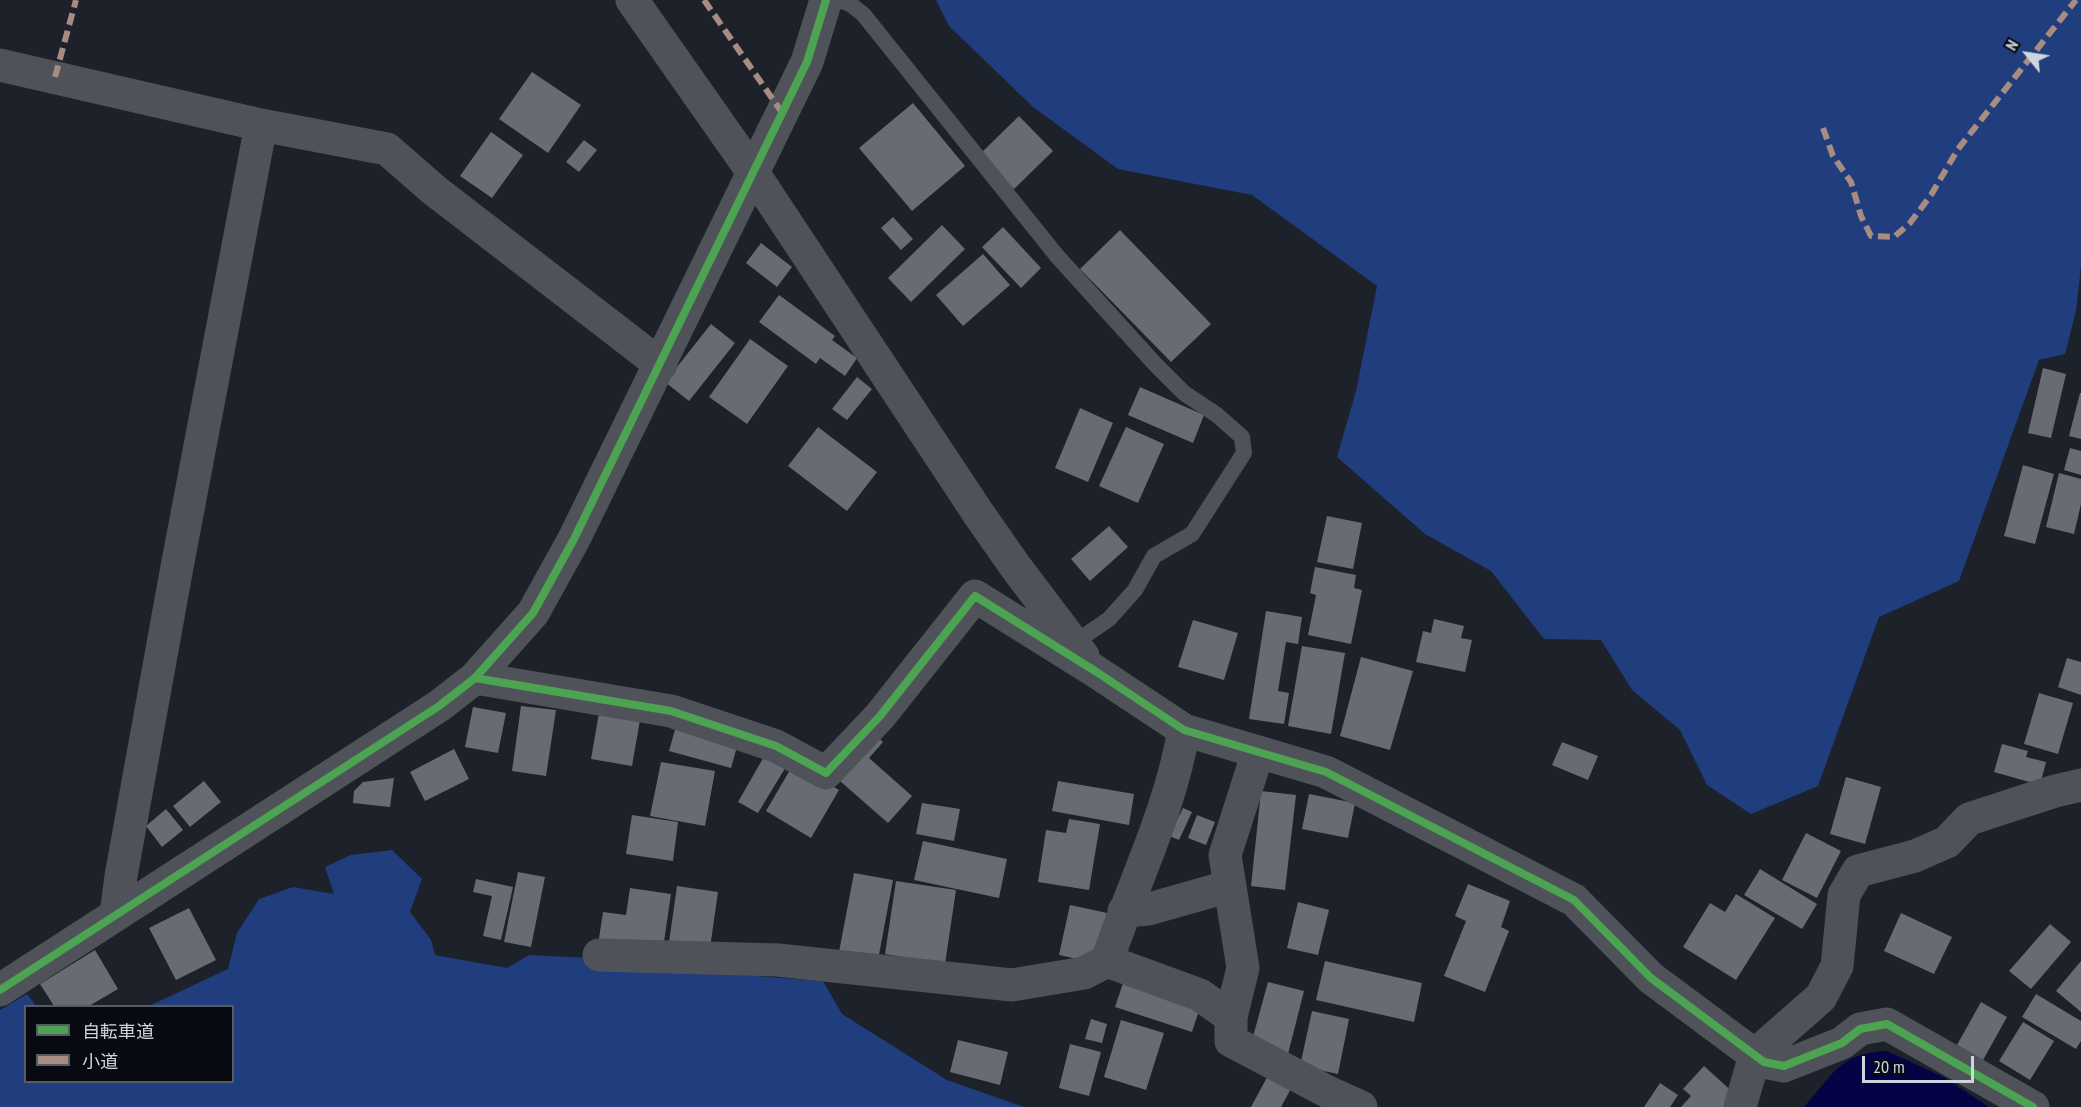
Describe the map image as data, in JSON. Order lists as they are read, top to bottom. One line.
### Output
{"legend":["自転車道","小道"],"scale_bar":"20 m","north":"top left"}
